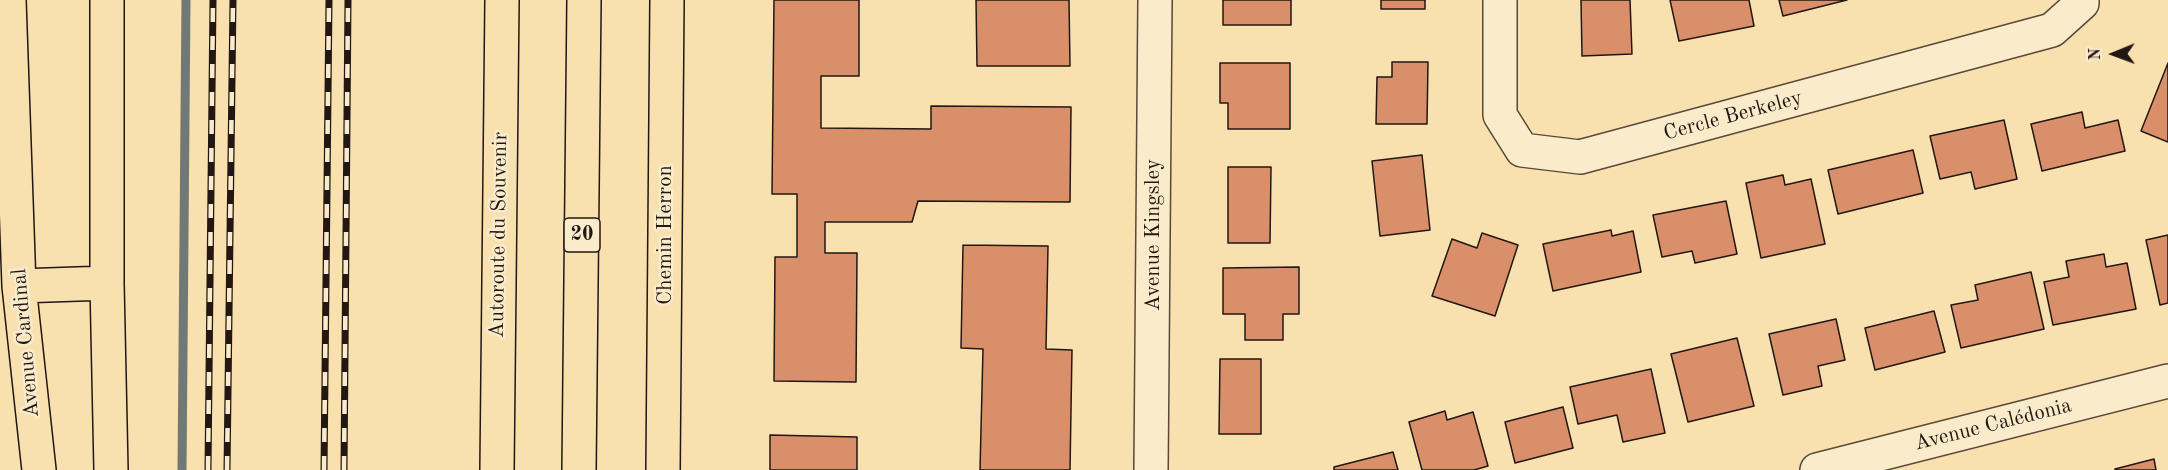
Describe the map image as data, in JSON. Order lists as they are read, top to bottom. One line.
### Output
{"streets":{"main road":["Autoroute du Souvenir","20","Chemin Herron","Avenue Cardinal"],"street":["Cercle Berkeley","Avenue Kingsley","Avenue Calédonia"]},"north":"left"}
